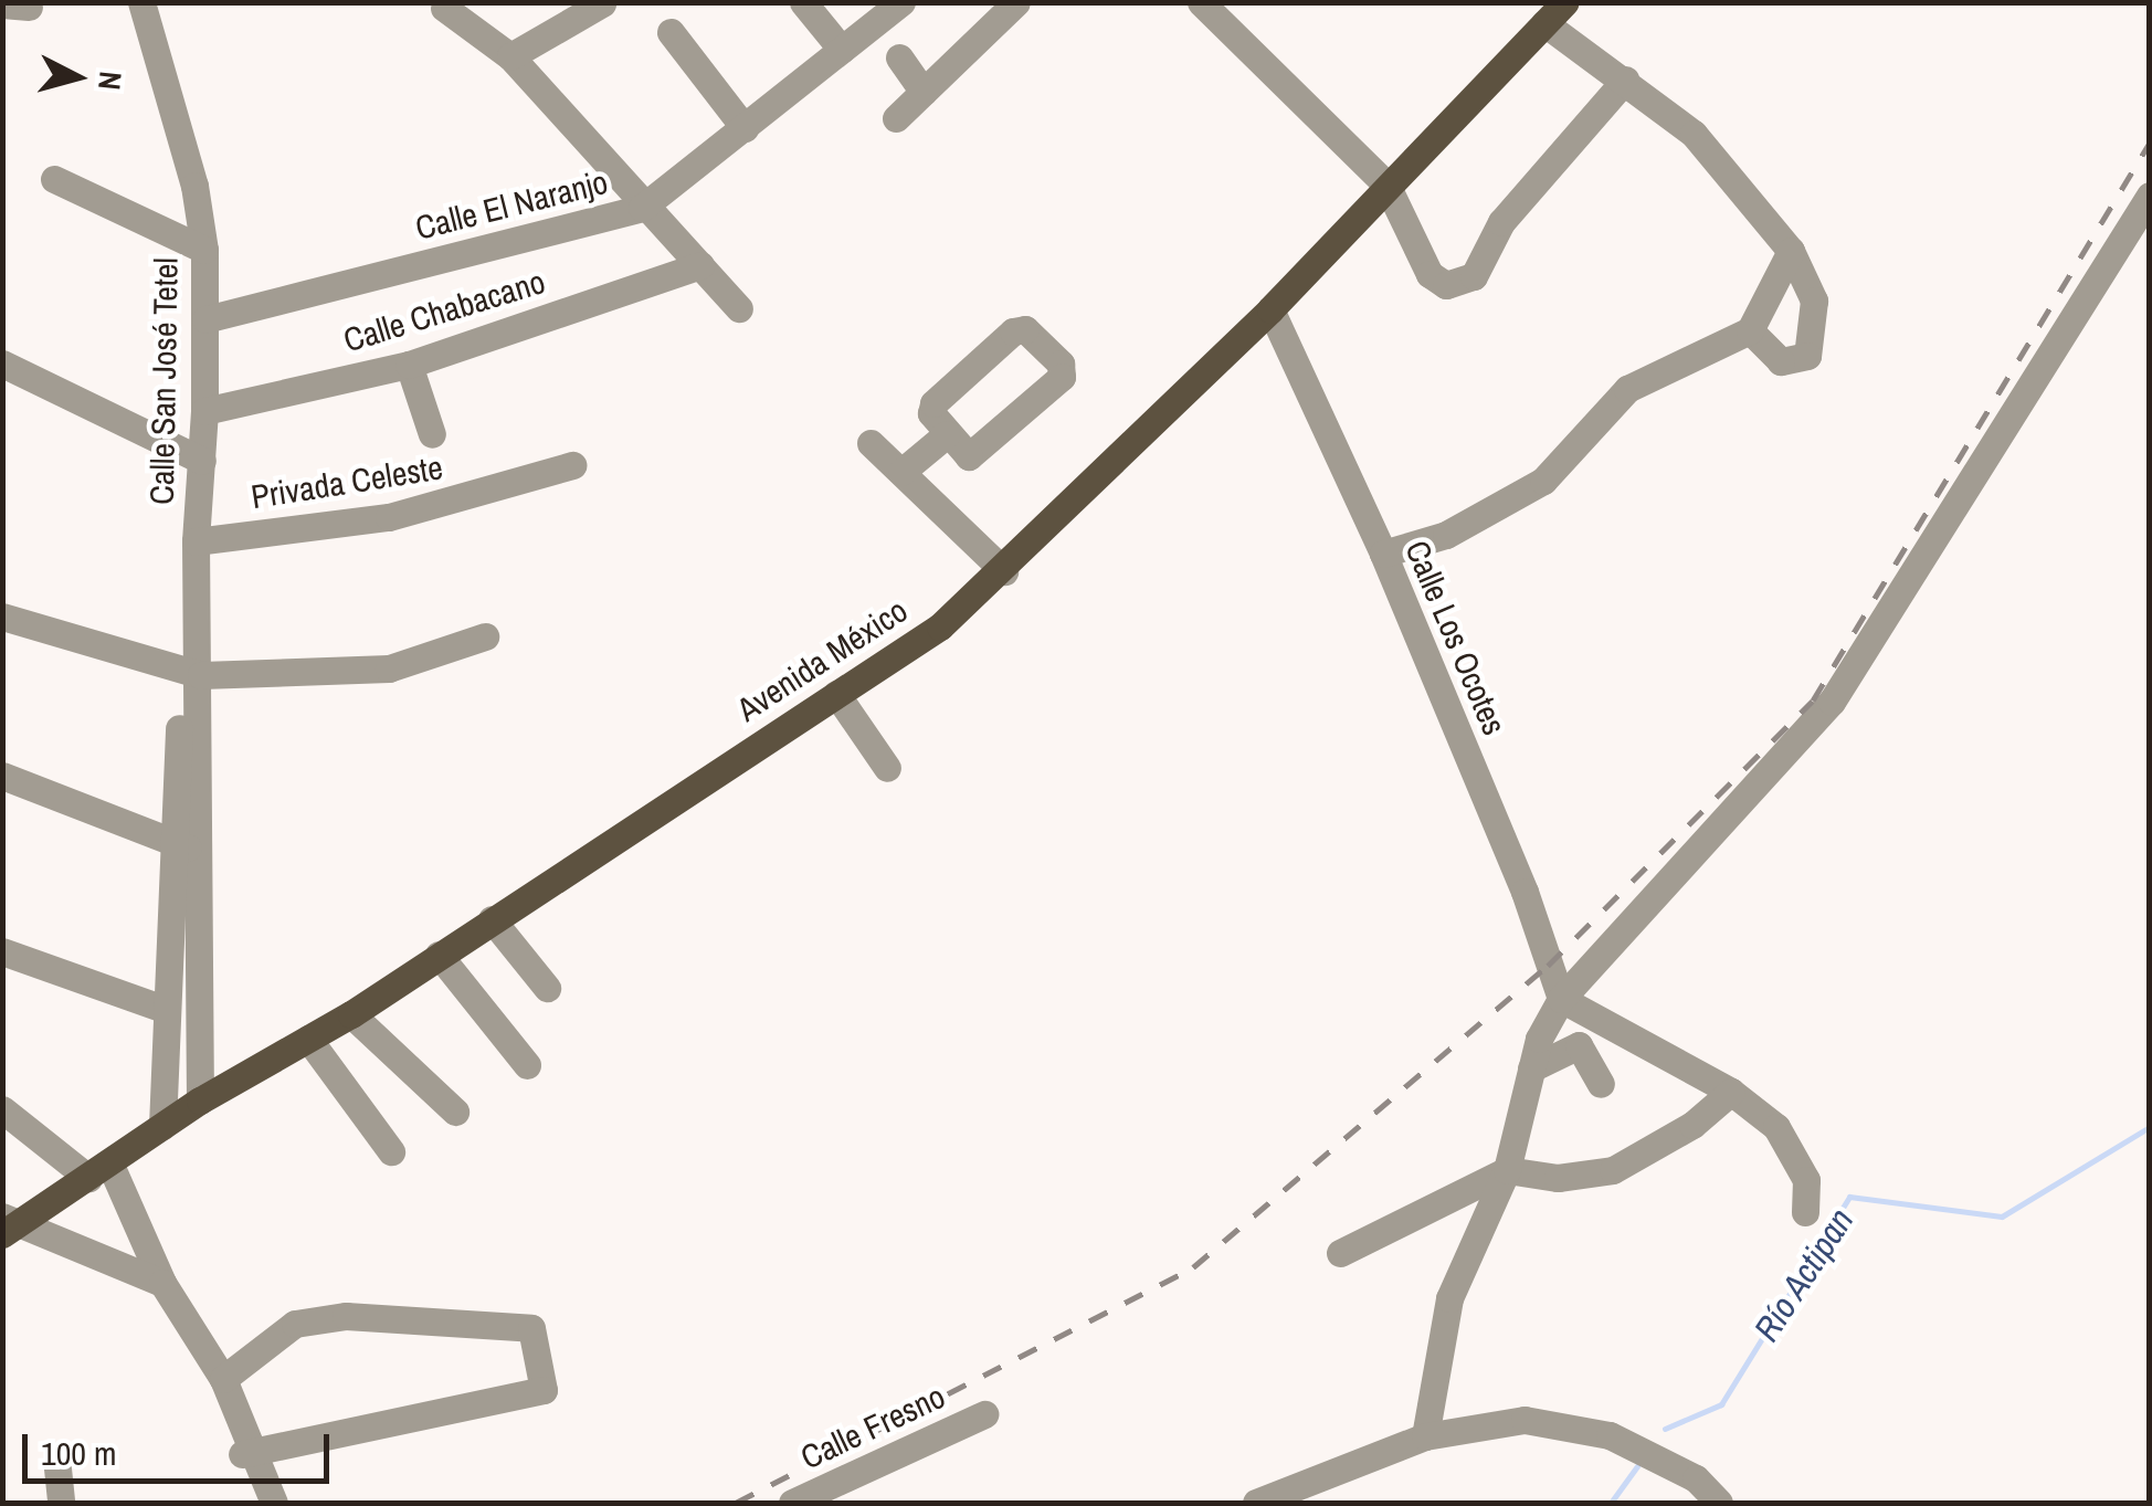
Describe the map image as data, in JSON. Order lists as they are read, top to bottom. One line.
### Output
{"streets":{"main road":["Avenida México"],"street":["Calle El Naranjo","Calle Chabacano","Calle San José Tetel","Privada Celeste","Calle Los Ocotes","Calle Fresno"]},"crossings":[["Calle El Naranjo","Calle San José Tetel"],["Calle Chabacano","Calle San José Tetel"],["Calle San José Tetel","Privada Celeste"],["Calle San José Tetel","Avenida México"],["Calle Los Ocotes","Avenida México"]],"water":["Río Actipan"],"scale_bar":"100 m","north":"right"}
